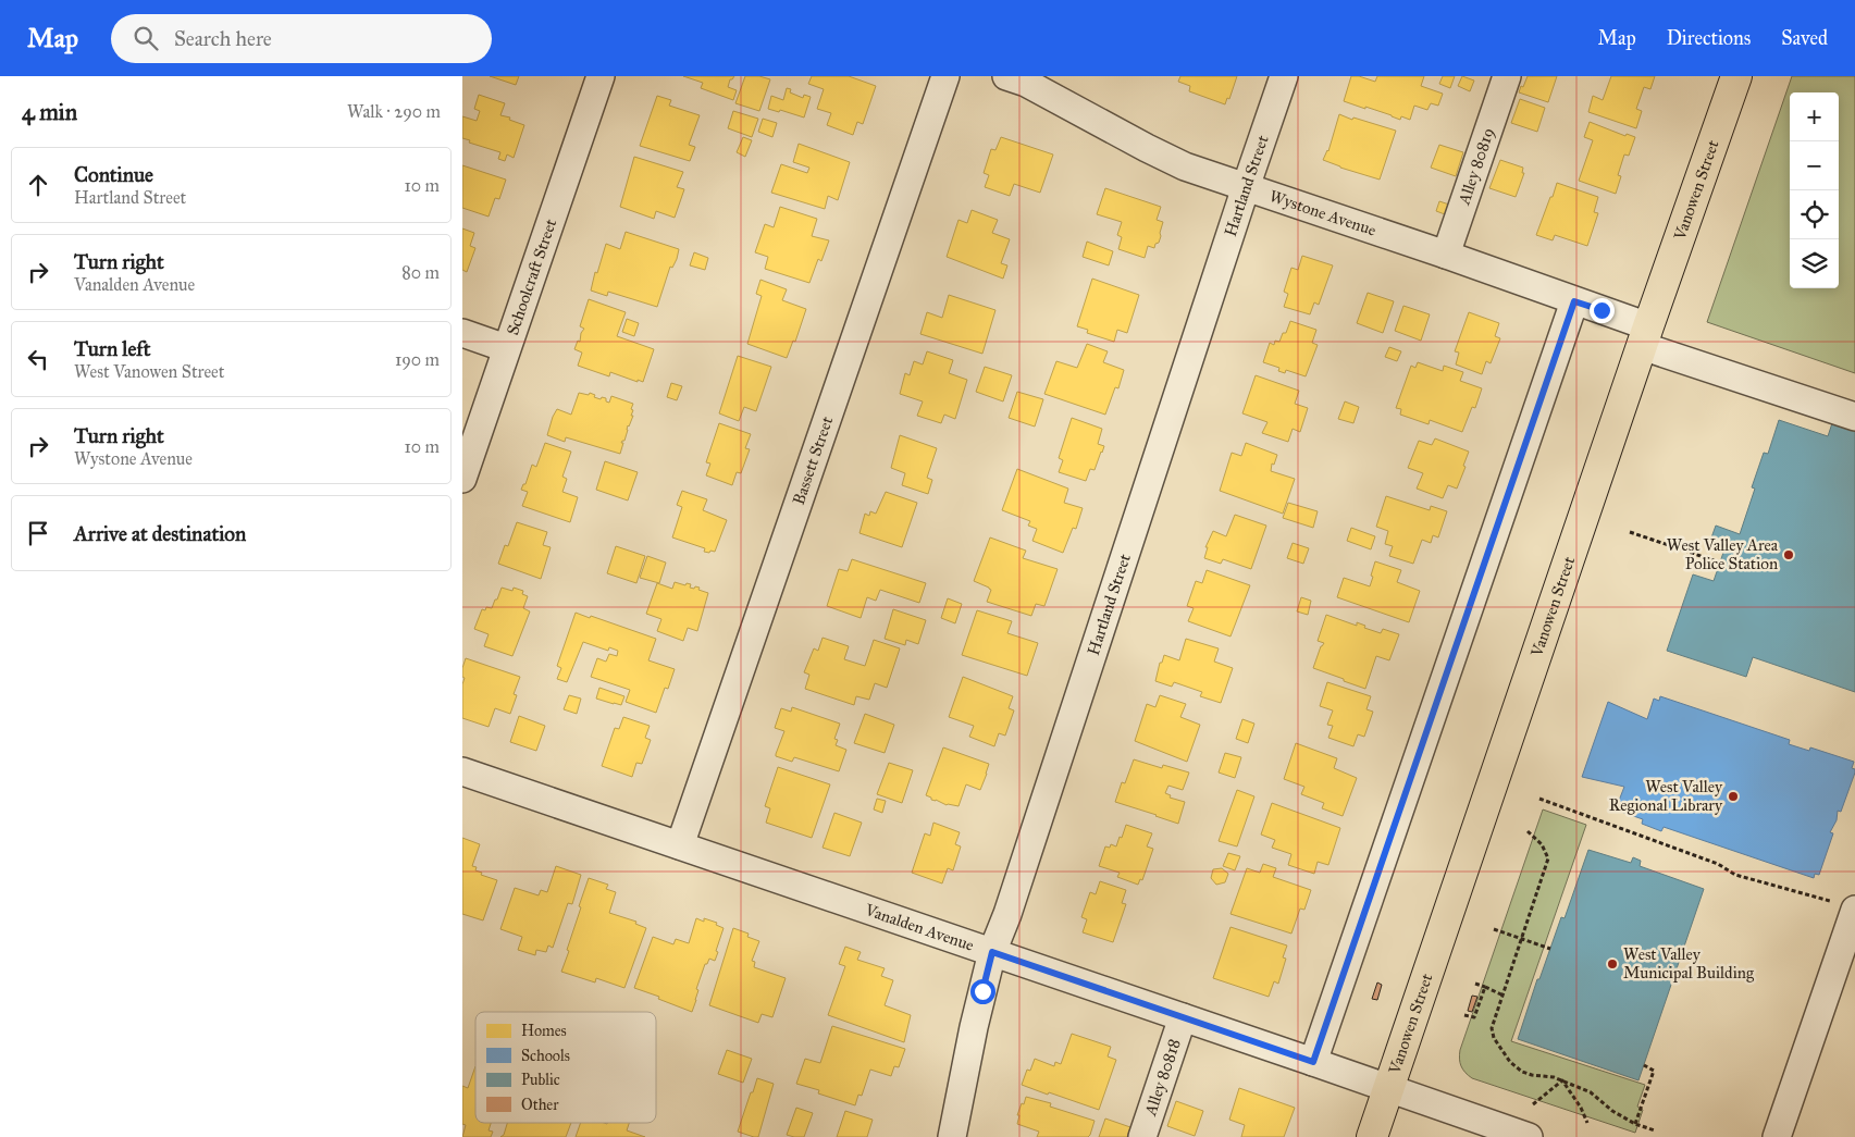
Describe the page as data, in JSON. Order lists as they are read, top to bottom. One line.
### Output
{"streets":{"main road":["Vanowen Street"],"street":["Alley 80819","Hartland Street","Wystone Avenue","Schoolcraft Street","Bassett Street","Vanalden Avenue","Alley 80818"]},"crossings":[["Alley 80819","Wystone Avenue"],["Hartland Street","Wystone Avenue"],["Hartland Street","Vanalden Avenue"],["Vanowen Street","Wystone Avenue"],["Vanowen Street","Vanalden Avenue"],["Bassett Street","Vanalden Avenue"],["Vanalden Avenue","Alley 80818"]],"places":["West Valley Area Police Station","West Valley Regional Library","West Valley Municipal Building"],"legend":["Homes","Schools","Public","Other"],"page":{"header":"Map","search":"Search here","nav":["Map","Directions","Saved"],"heading":["4 min","Walk · 290 m"],"map_buttons":["+","−"],"list":[["Continue","Hartland Street","10 m"],["Turn right","Vanalden Avenue","80 m"],["Turn left","West Vanowen Street","190 m"],["Turn right","Wystone Avenue","10 m"],"Arrive at destination"]}}
